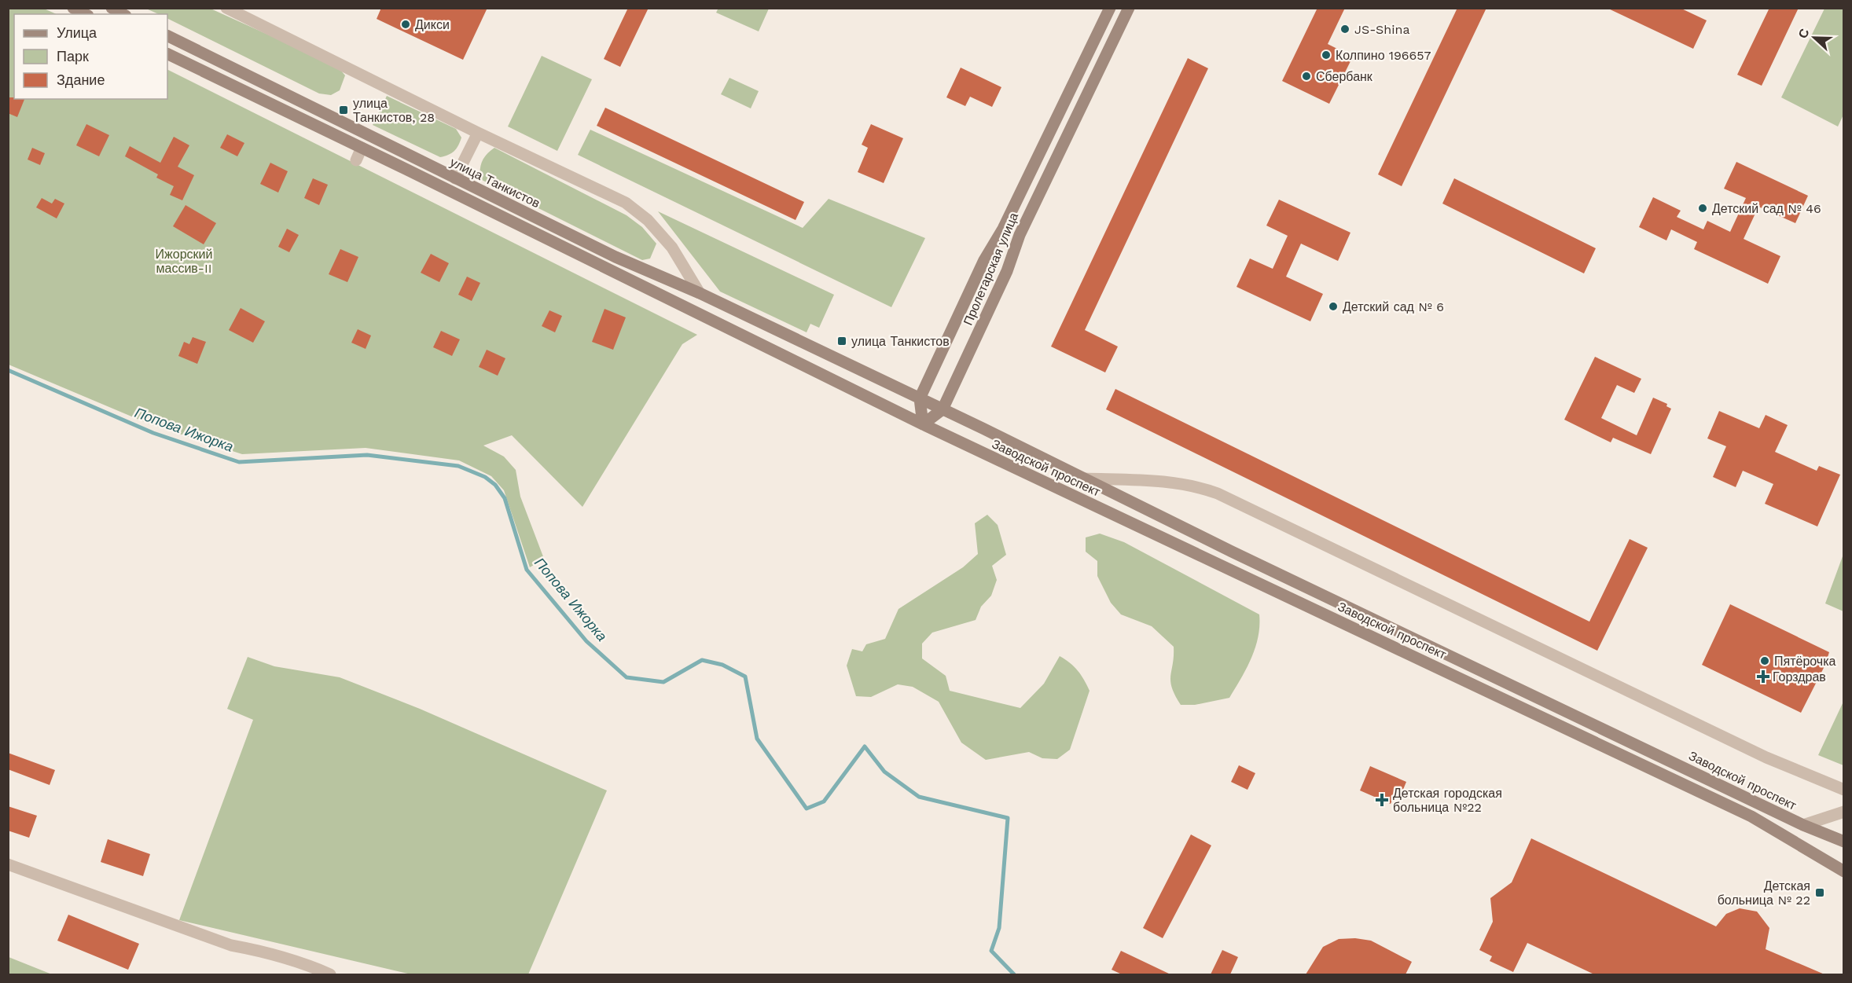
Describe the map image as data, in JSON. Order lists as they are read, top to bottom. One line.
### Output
{"streets":{"main road":["улица Танкистов","Пролетарская улица","Заводской проспект"]},"crossings":[["улица Танкистов","Пролетарская улица"],["улица Танкистов","Заводской проспект"],["Пролетарская улица","Заводской проспект"]],"water":["Попова Ижорка"],"parks":["Ижорский массив-II"],"places":{"other":["Дикси","JS-Shina","Колпино 196657","Сбербанк","Детский сад № 46","Детский сад № 6","Пятёрочка"],"transit":["улица Танкистов, 28","улица Танкистов","Детская больница № 22"],"health":["Горздрав","Детская городская больница №22"]},"legend":["Улица","Парк","Здание"],"north":"left"}
